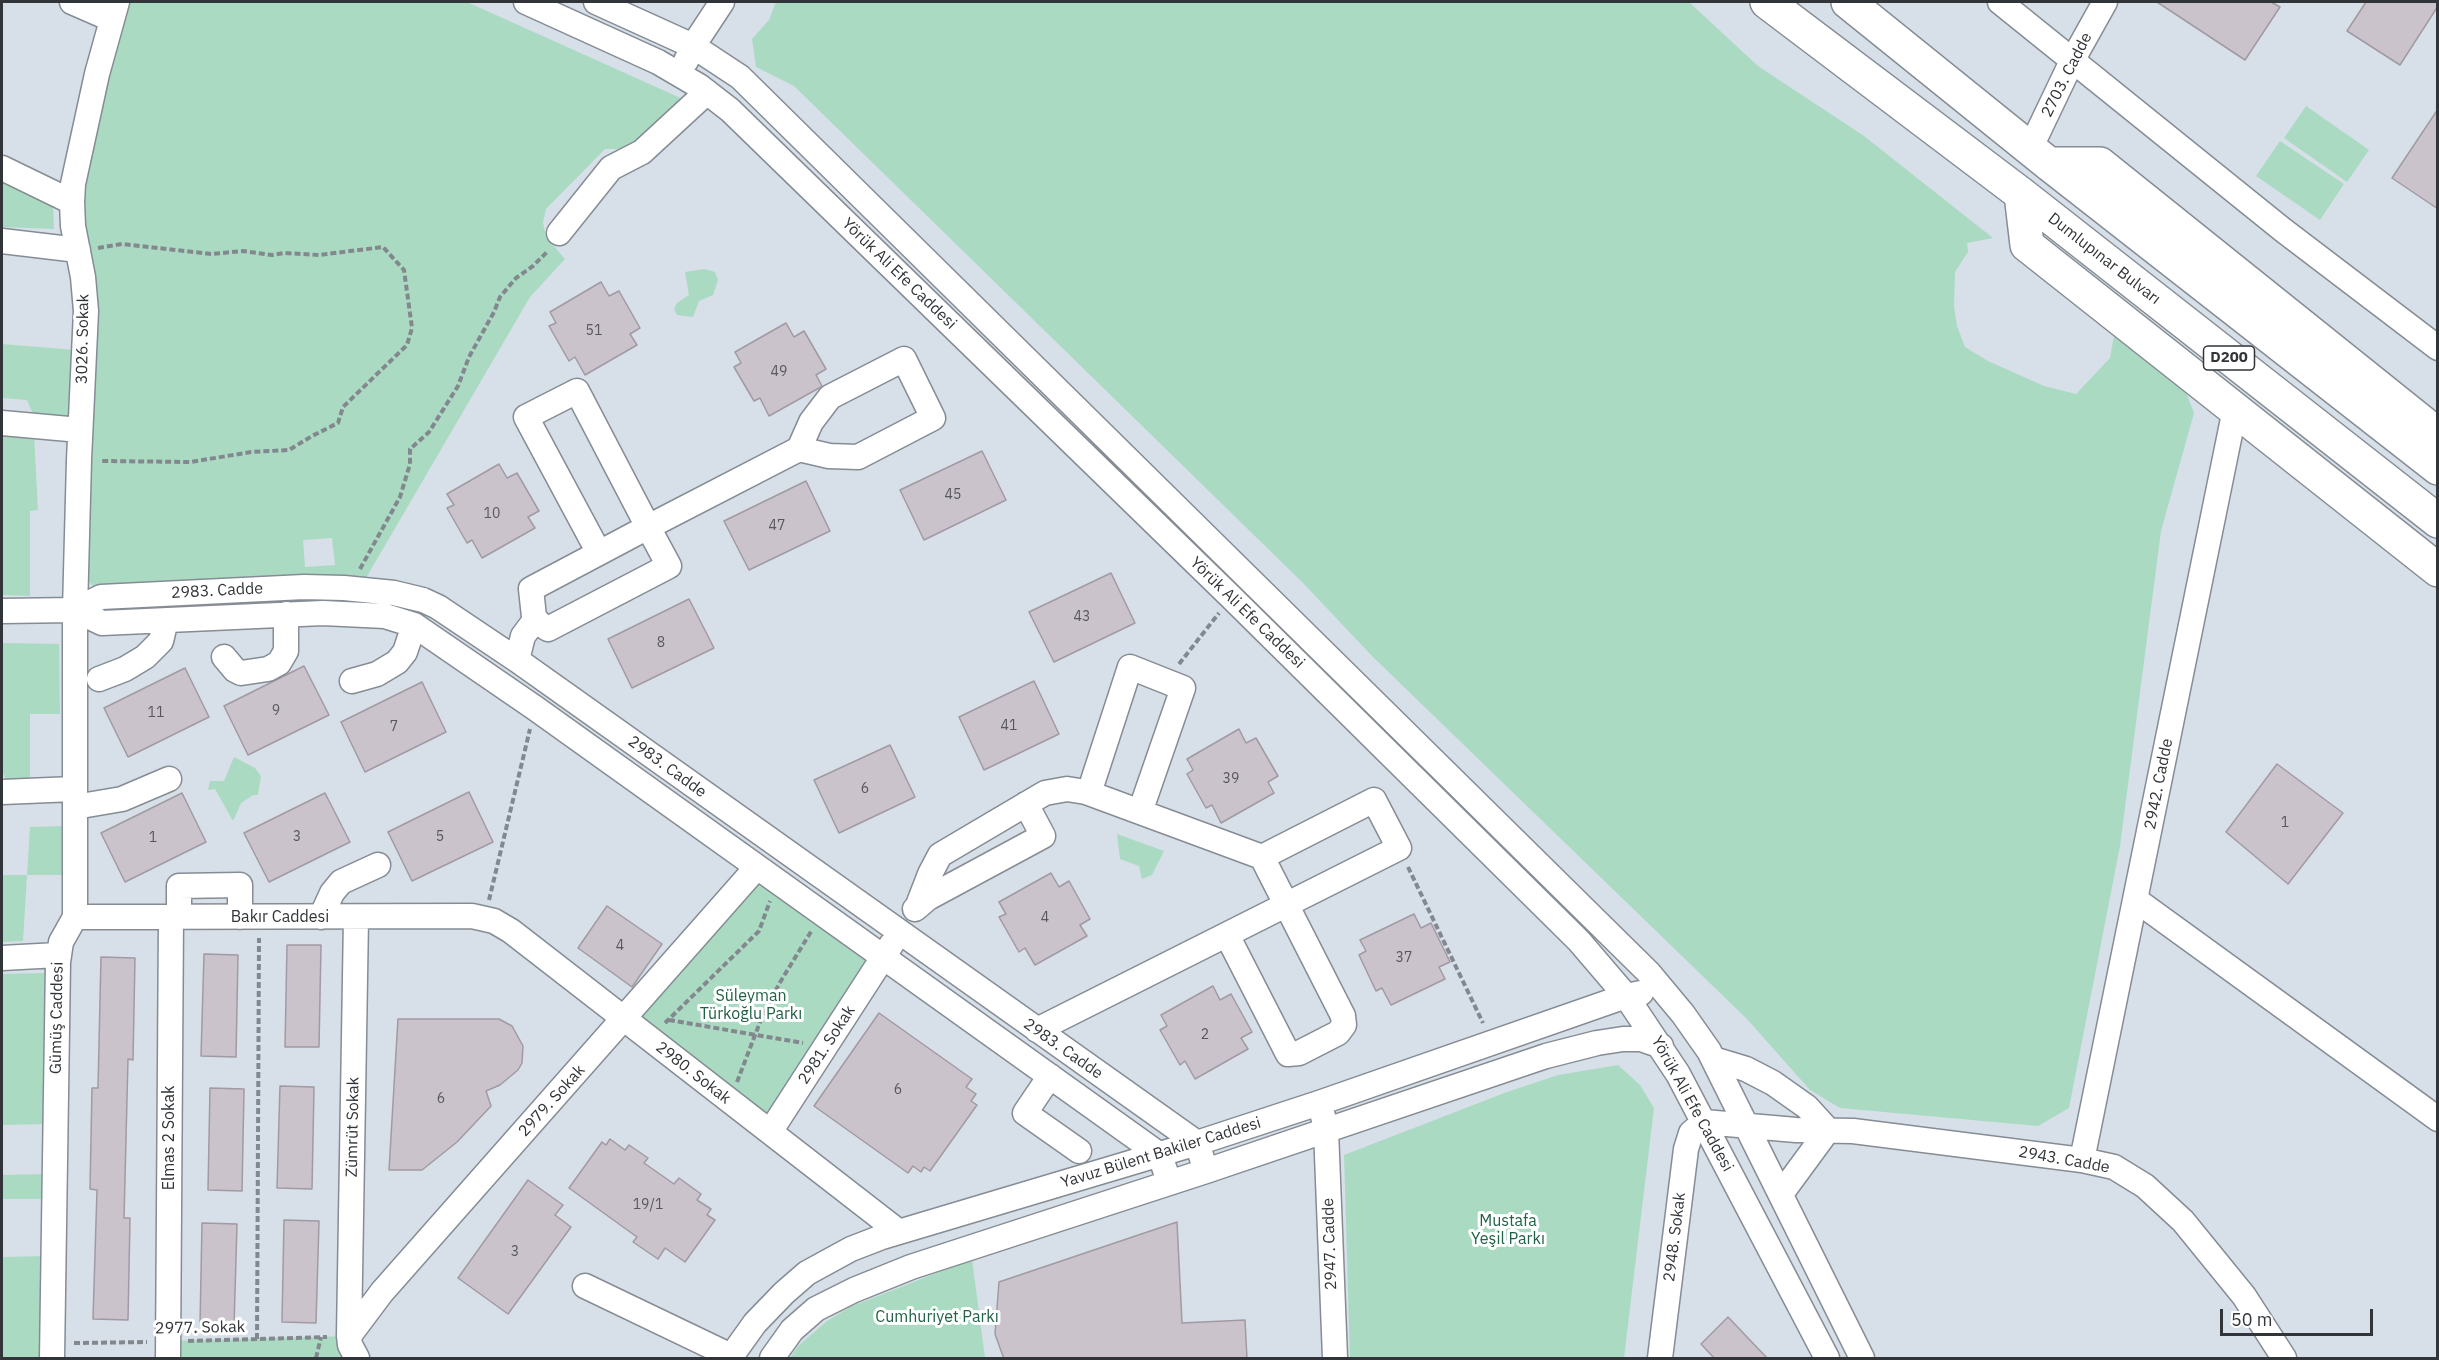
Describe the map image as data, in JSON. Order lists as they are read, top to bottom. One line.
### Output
{"streets":{"highway":["Dumlupınar Bulvarı","D200"],"street":["2703. Cadde","Yörük Ali Efe Caddesi","3026. Sokak","2983. Cadde","2942. Cadde","Bakır Caddesi","Gümüş Caddesi","2981. Sokak","2980. Sokak","2979. Sokak","Zümrüt Sokak","Elmas 2 Sokak","Yavuz Bülent Bakiler Caddesi","2943. Cadde","2948. Sokak","2947. Cadde"],"path":["2977. Sokak"]},"crossings":[["2703. Cadde","D200"],["Yörük Ali Efe Caddesi","Yavuz Bülent Bakiler Caddesi"],["Yörük Ali Efe Caddesi","2943. Cadde"],["Yörük Ali Efe Caddesi","2948. Sokak"],["3026. Sokak","2983. Cadde"],["3026. Sokak","Gümüş Caddesi"],["2983. Cadde","Gümüş Caddesi"],["2983. Cadde","2981. Sokak"],["2983. Cadde","2979. Sokak"],["2983. Cadde","Yavuz Bülent Bakiler Caddesi"],["2942. Cadde","2943. Cadde"],["Bakır Caddesi","Gümüş Caddesi"],["Bakır Caddesi","2980. Sokak"],["Bakır Caddesi","Zümrüt Sokak"],["Bakır Caddesi","Elmas 2 Sokak"],["Gümüş Caddesi","2977. Sokak"],["2981. Sokak","2980. Sokak"],["2980. Sokak","2979. Sokak"],["2980. Sokak","Yavuz Bülent Bakiler Caddesi"],["2979. Sokak","Zümrüt Sokak"],["2979. Sokak","2977. Sokak"],["Zümrüt Sokak","2977. Sokak"],["Elmas 2 Sokak","2977. Sokak"],["Yavuz Bülent Bakiler Caddesi","2947. Cadde"],["2943. Cadde","2948. Sokak"]],"parks":["Süleyman Türkoğlu Parkı","Mustafa Yeşil Parkı","Cumhuriyet Parkı"],"house_numbers":["51","49","45","10","47","43","8","9","11","41","7","39","6","1","3","5","1","4","4","37","2","6","6","19/1","3"],"scale_bar":"50 m"}
